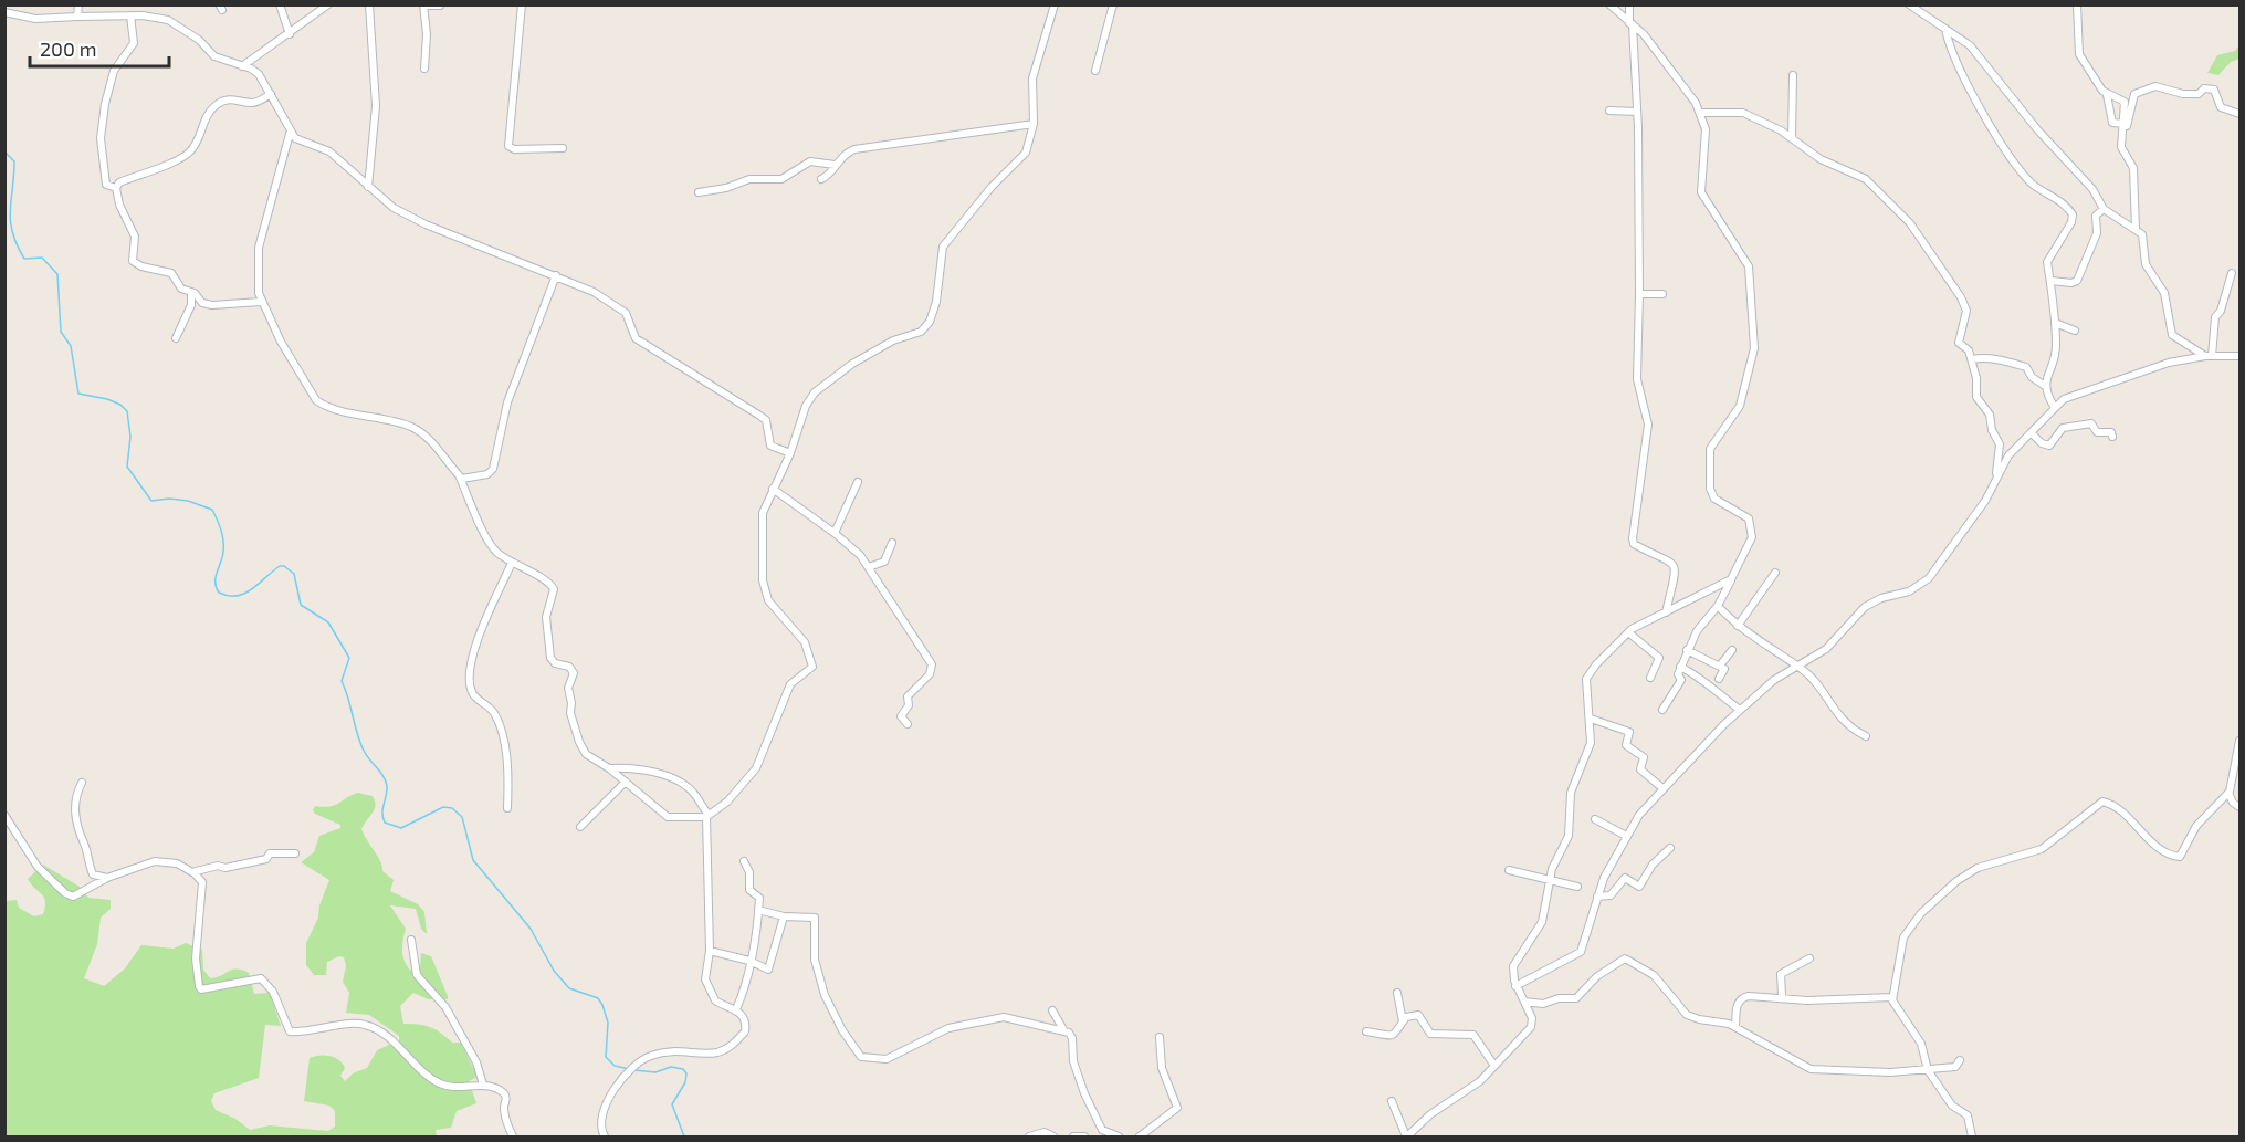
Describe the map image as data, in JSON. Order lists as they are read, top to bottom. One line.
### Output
{"scale_bar":"200 m"}
